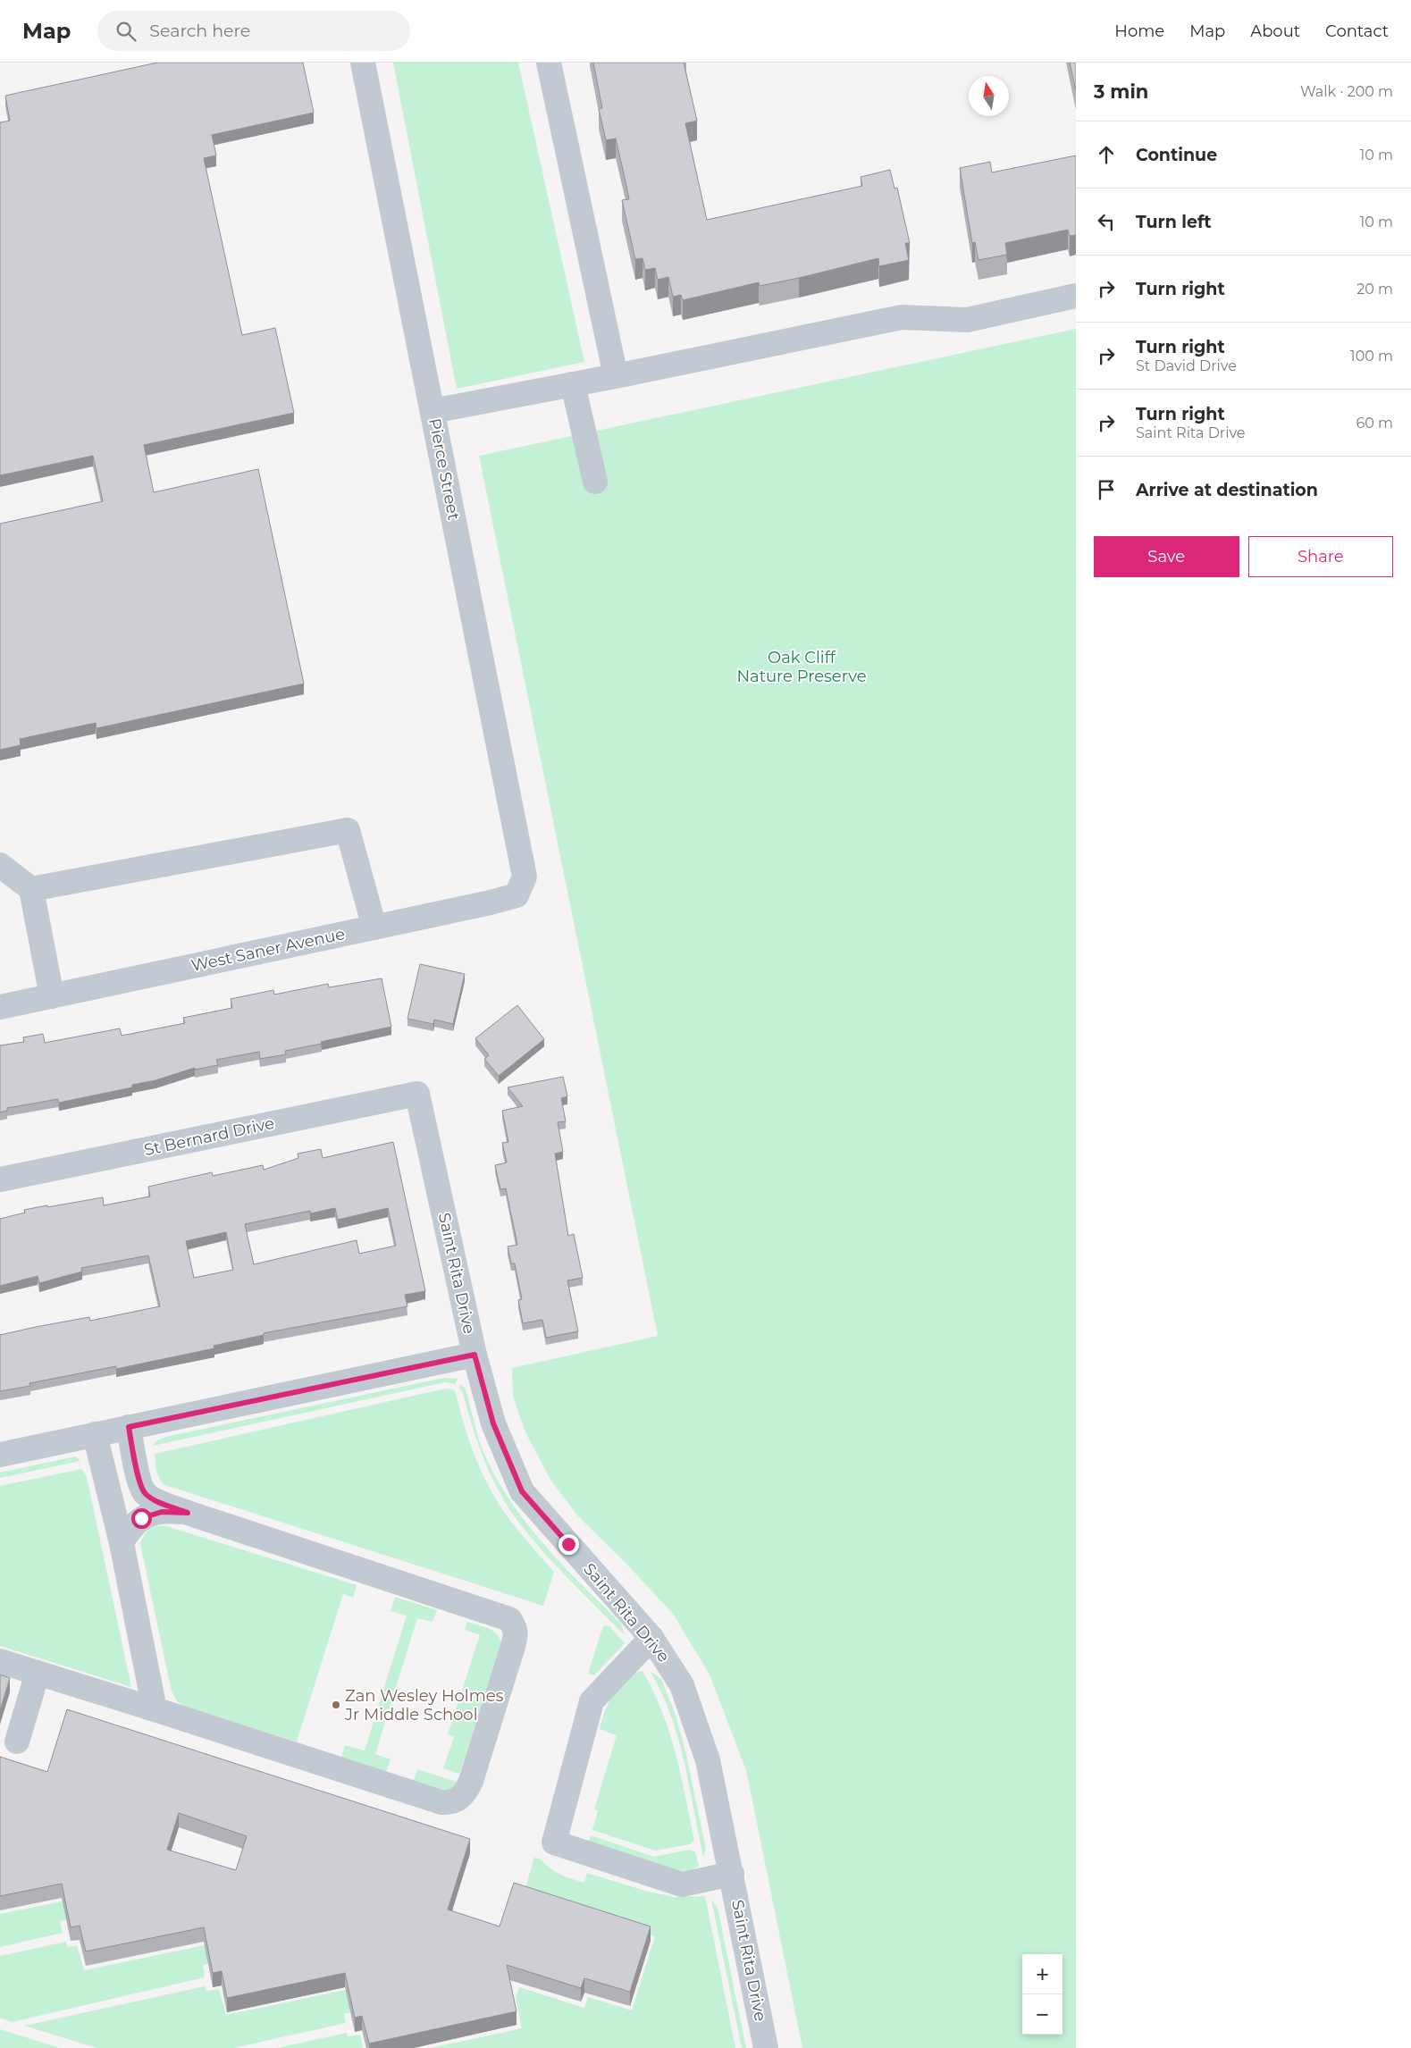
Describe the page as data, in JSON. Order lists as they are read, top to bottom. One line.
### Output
{"streets":{"street":["Pierce Street","West Saner Avenue","St Bernard Drive","Saint Rita Drive"]},"crossings":[["Pierce Street","West Saner Avenue"],["St Bernard Drive","Saint Rita Drive"]],"parks":["Oak Cliff Nature Preserve"],"places":["Zan Wesley Holmes Jr Middle School"],"north":"top","page":{"header":"Map","search":"Search here","nav":["Home","Map","About","Contact"],"heading":["3 min","Walk · 200 m"],"list":[["Continue","10 m"],["Turn left","10 m"],["Turn right","20 m"],["Turn right","St David Drive","100 m"],["Turn right","Saint Rita Drive","60 m"],"Arrive at destination"],"buttons":["Save","Share"],"map_buttons":["+","−"]}}
